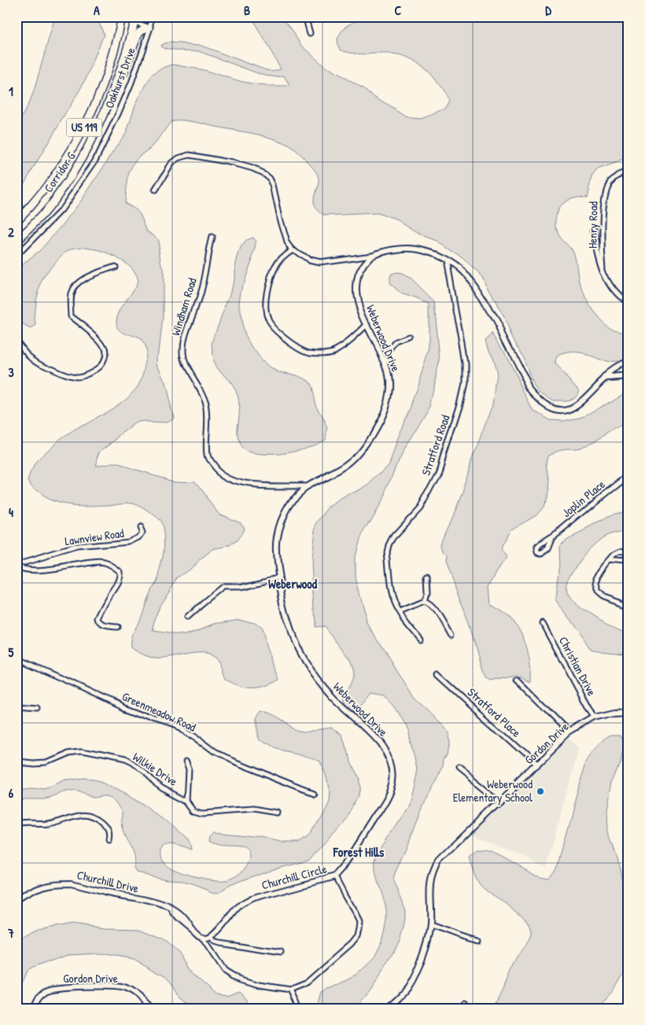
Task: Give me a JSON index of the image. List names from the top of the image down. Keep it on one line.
{"streets":{"highway":["US 119","Corridor G"],"street":["Oakhurst Drive","Henry Road","Windham Road","Weberwood Drive","Stratford Road","Joplin Place","Lawnview Road","Christian Drive","Greenmeadow Road","Stratford Place","Gordon Drive","Wilkie Drive","Churchill Circle","Churchill Drive"]},"crossings":[["Windham Road","Weberwood Drive"],["Weberwood Drive","Churchill Circle"],["Christian Drive","Gordon Drive"],["Stratford Place","Gordon Drive"]],"districts":["Weberwood","Forest Hills"],"places":["Weberwood Elementary School"],"grid":{"columns":["A","B","C","D"],"rows":["1","2","3","4","5","6","7"]}}
